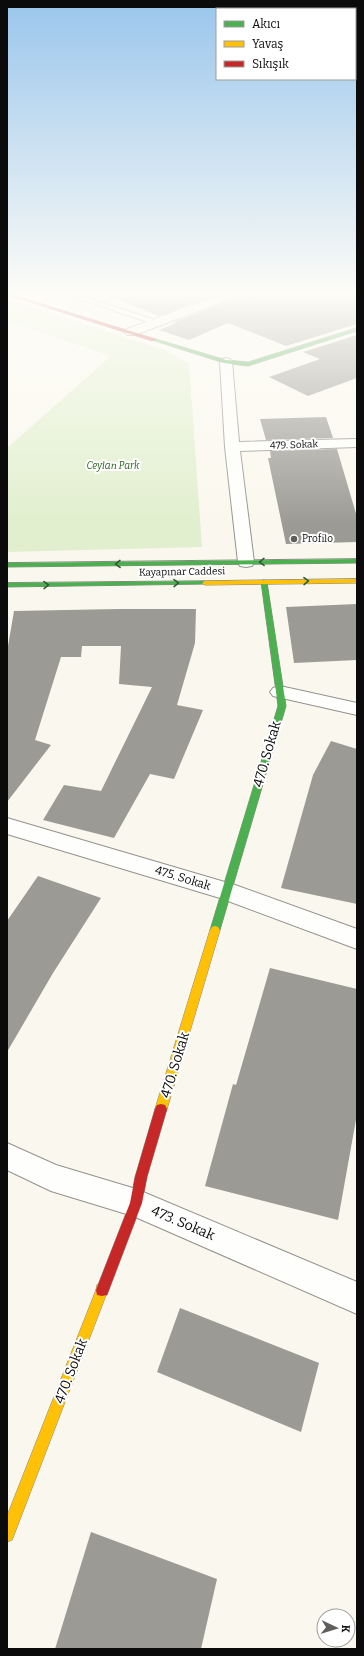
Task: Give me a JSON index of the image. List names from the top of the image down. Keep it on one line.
{"streets":{"street":["479. Sokak","Kayapınar Caddesi","470. Sokak","475. Sokak","473. Sokak"]},"crossings":[["Kayapınar Caddesi","470. Sokak"],["470. Sokak","475. Sokak"],["470. Sokak","473. Sokak"]],"parks":["Ceylan Park"],"places":["Profilo"],"legend":["Akıcı","Yavaş","Sıkışık"],"north":"right"}
